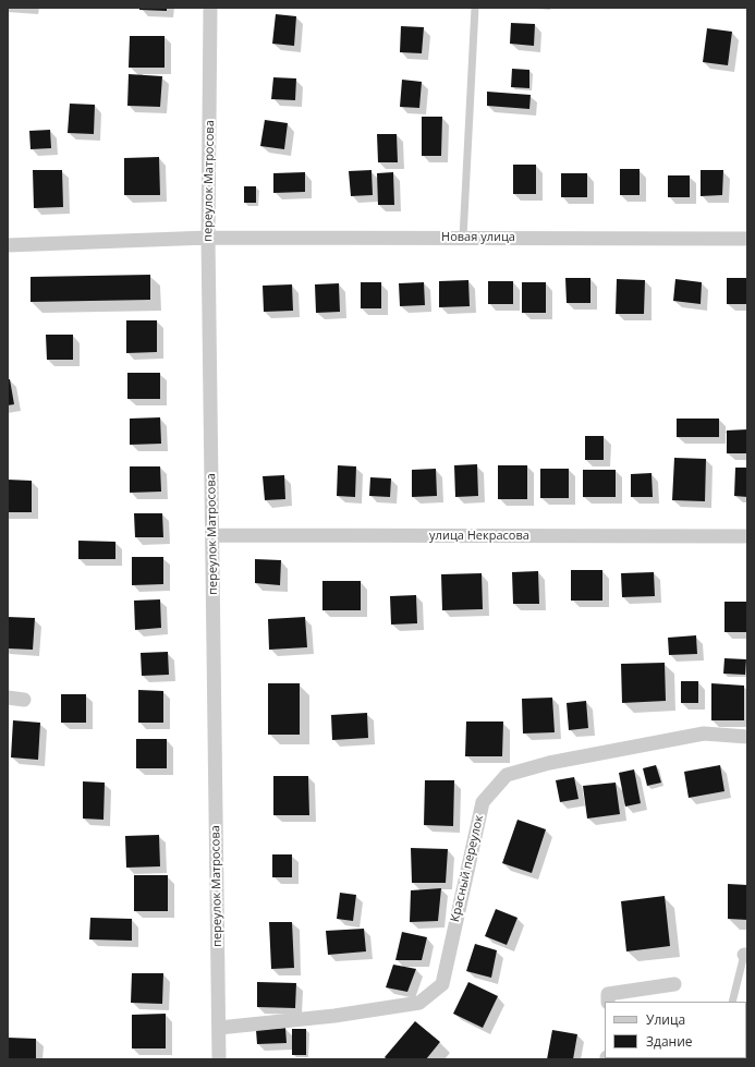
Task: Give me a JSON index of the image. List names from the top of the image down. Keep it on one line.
{"streets":{"street":["переулок Матросова","Новая улица","улица Некрасова","Красный переулок"]},"crossings":[["переулок Матросова","Новая улица"],["переулок Матросова","улица Некрасова"],["переулок Матросова","Красный переулок"]],"legend":["Улица","Здание"]}
